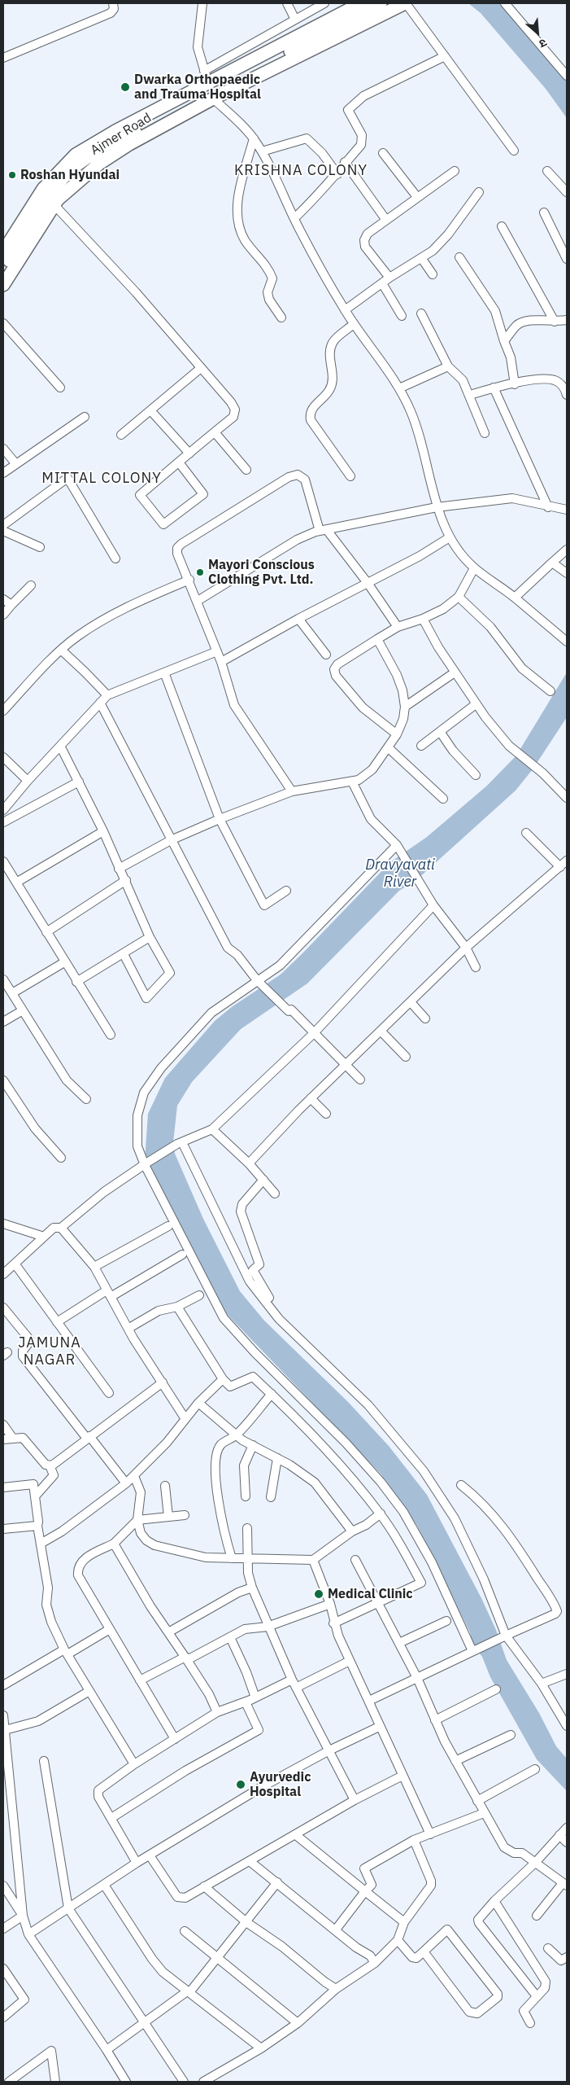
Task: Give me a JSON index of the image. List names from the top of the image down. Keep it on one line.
{"streets":{"highway":["Ajmer Road"]},"districts":["KRISHNA COLONY","MITTAL COLONY","JAMUNA NAGAR"],"water":["Dravyavati River"],"places":["Dwarka Orthopaedic and Trauma Hospital","Roshan Hyundai","Mayori Conscious Clothing Pvt. Ltd.","Medical Clinic","Ayurvedic Hospital"],"north":"bottom right"}
